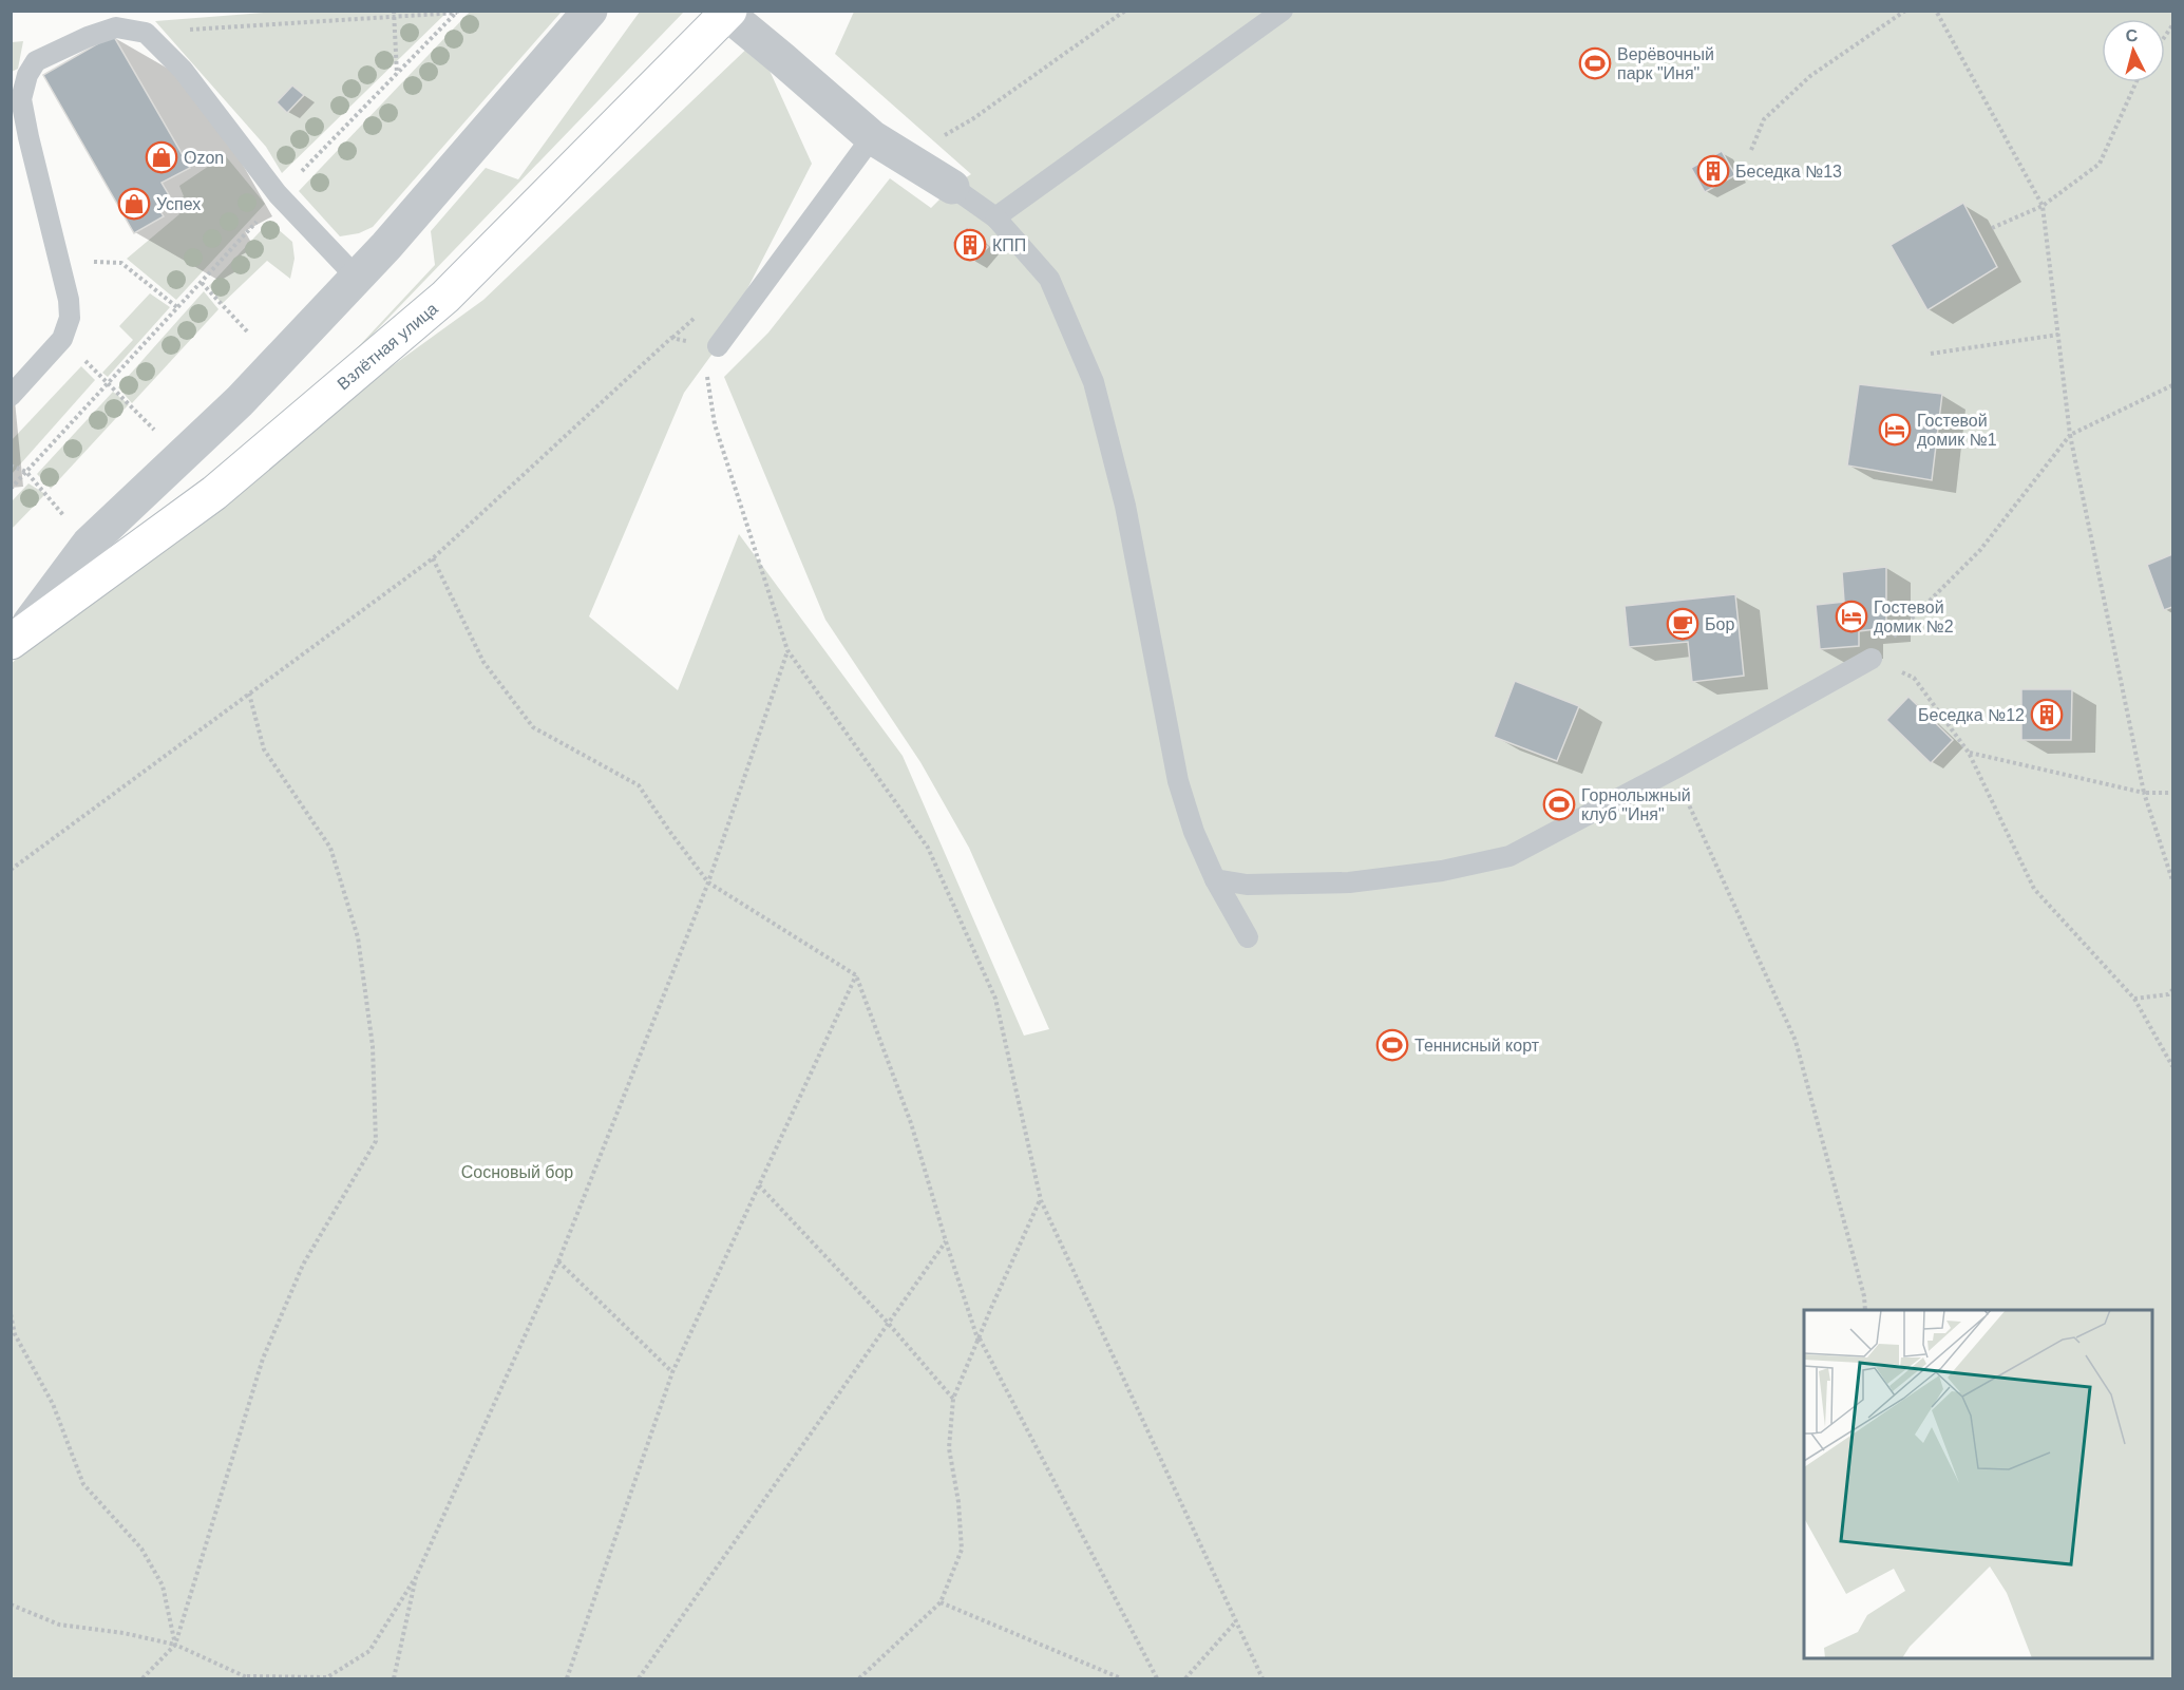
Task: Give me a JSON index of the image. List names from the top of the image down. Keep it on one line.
{"streets":{"main road":["Взлётная улица"]},"parks":["Сосновый бор"],"places":{"sports":["Верёвочный парк \"Иня\"","Горнолыжный клуб \"Иня\"","Теннисный корт"],"shop":["Ozon","Успех"],"building":["Беседка №13","КПП","Беседка №12"],"hotel":["Гостевой домик №1","Гостевой домик №2"],"cafe":["Бор"]},"north":"top"}
